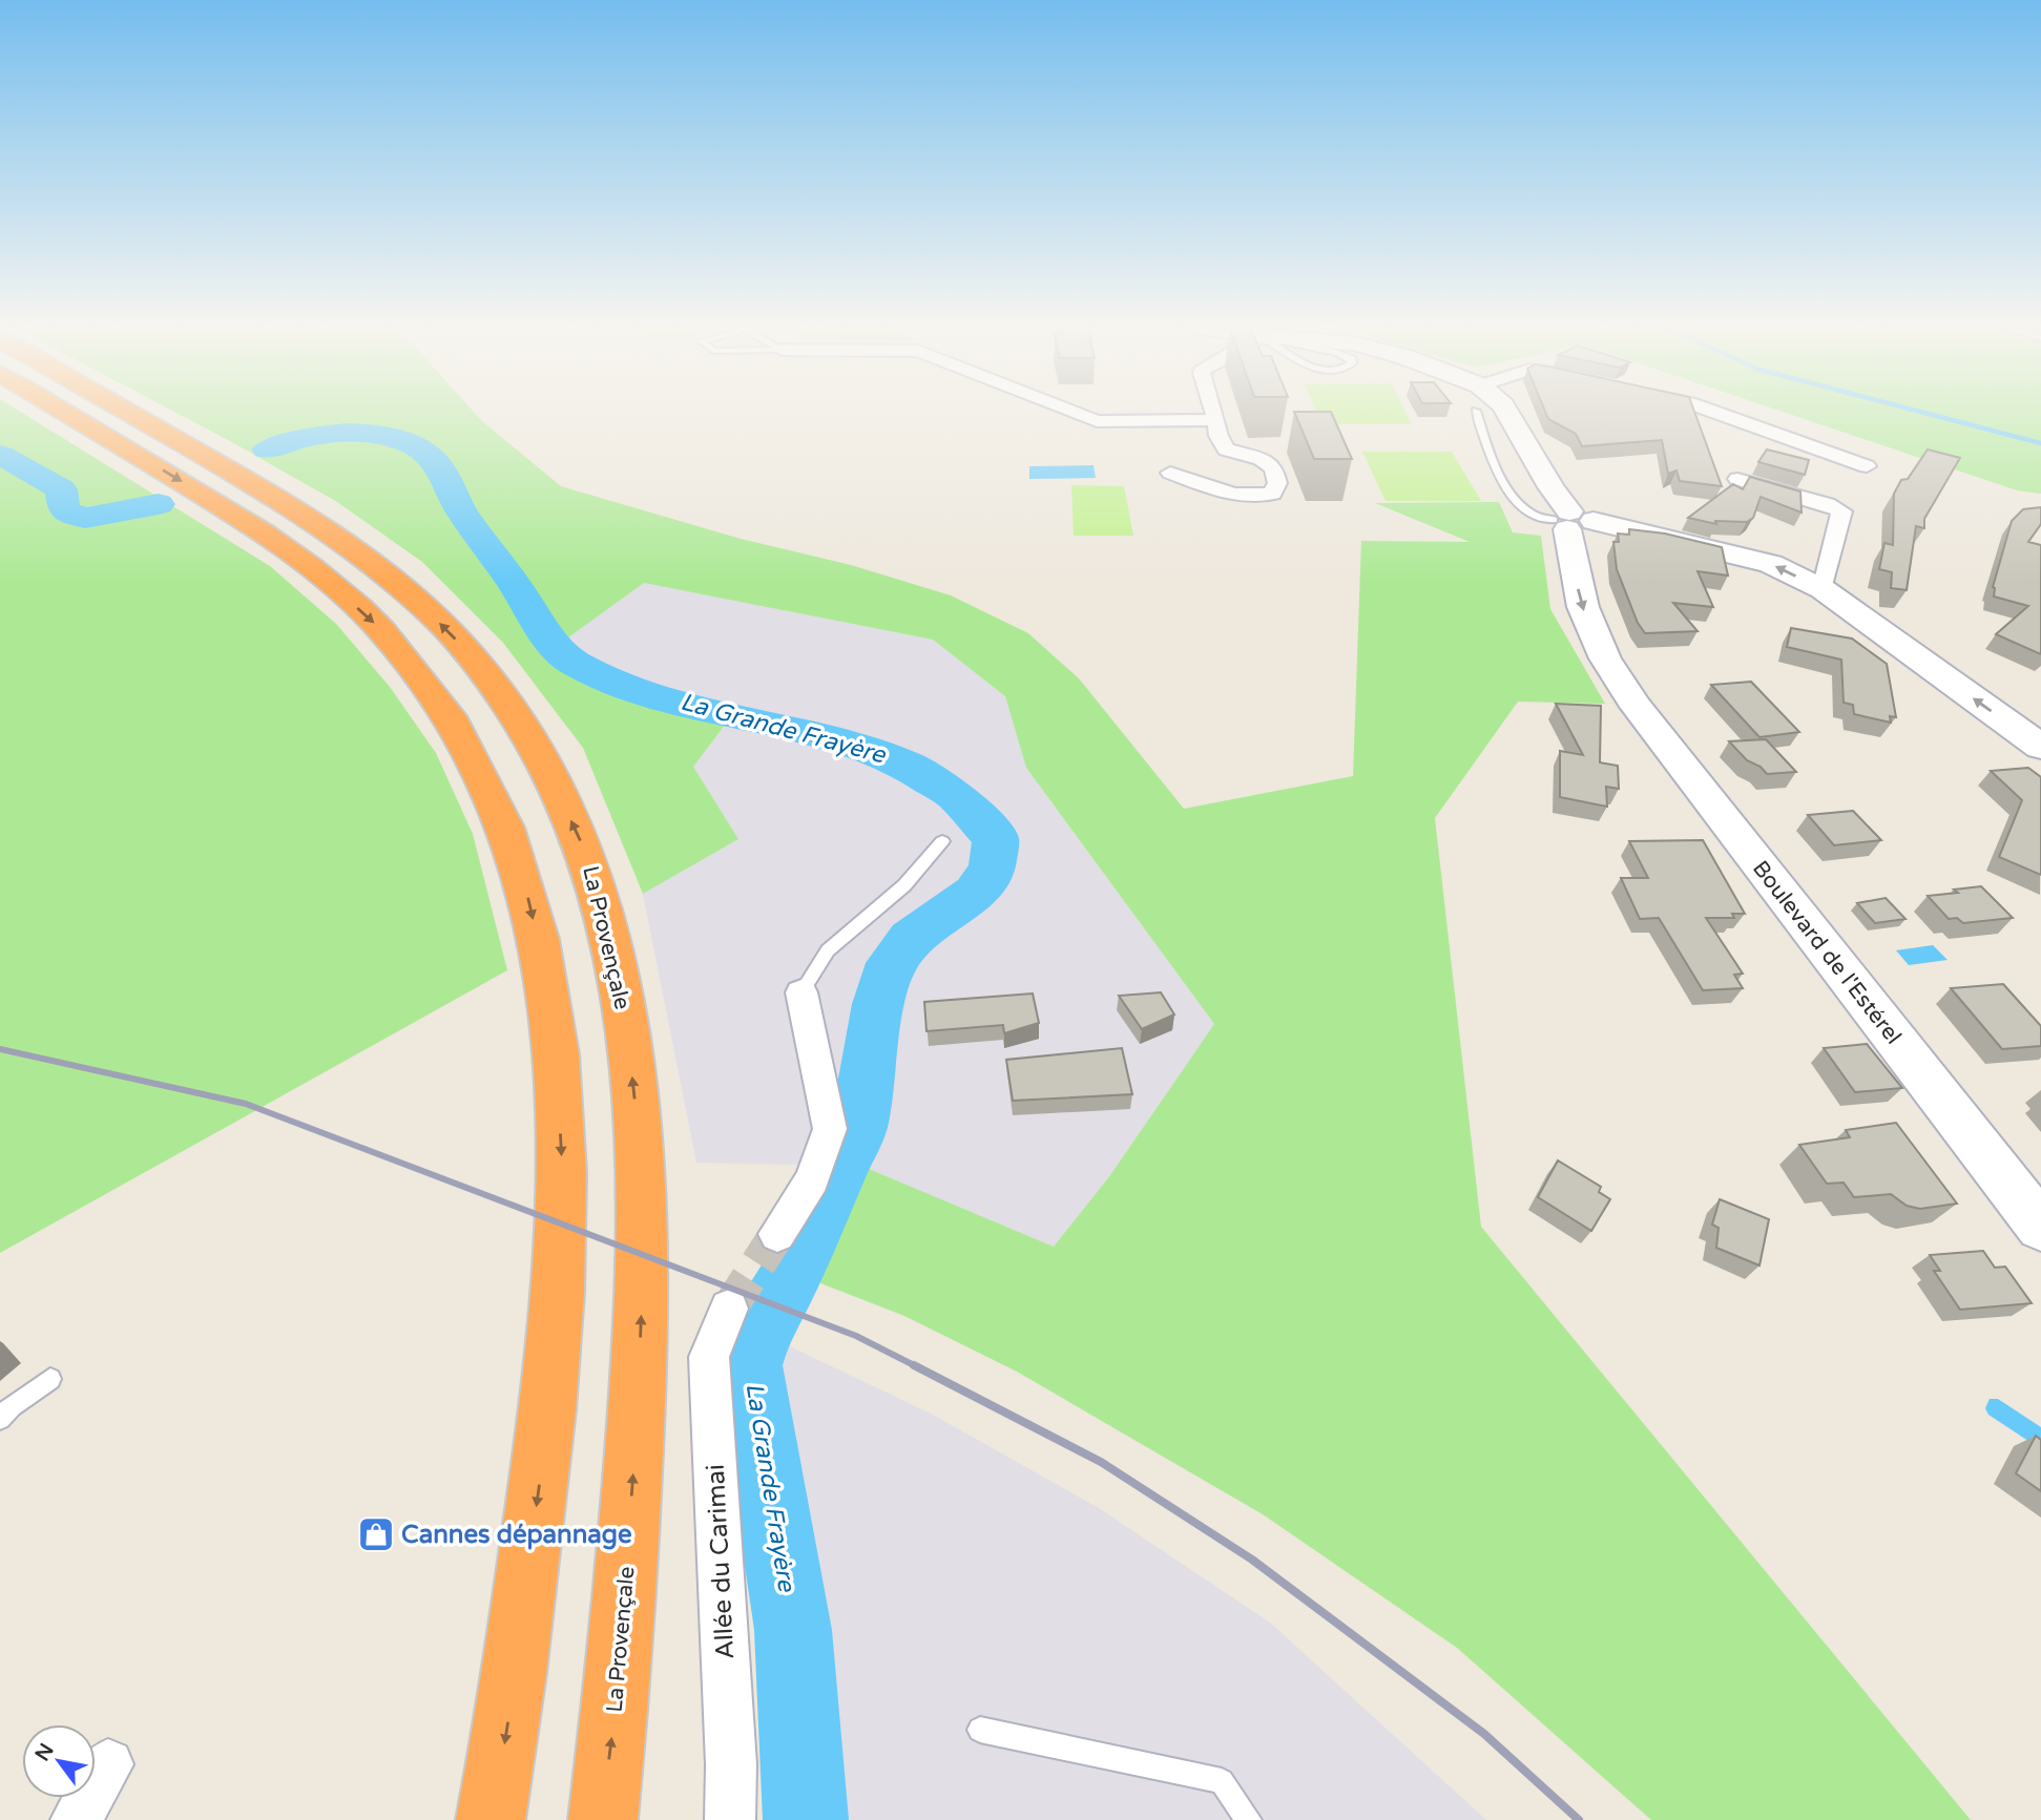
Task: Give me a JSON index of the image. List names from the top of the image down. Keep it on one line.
{"streets":{"highway":["La Provençale"],"street":["Boulevard de l'Estérel","Allée du Carimai"]},"water":["La Grande Frayère"],"places":{"shop":["Cannes dépannage"]},"north":"top left"}
